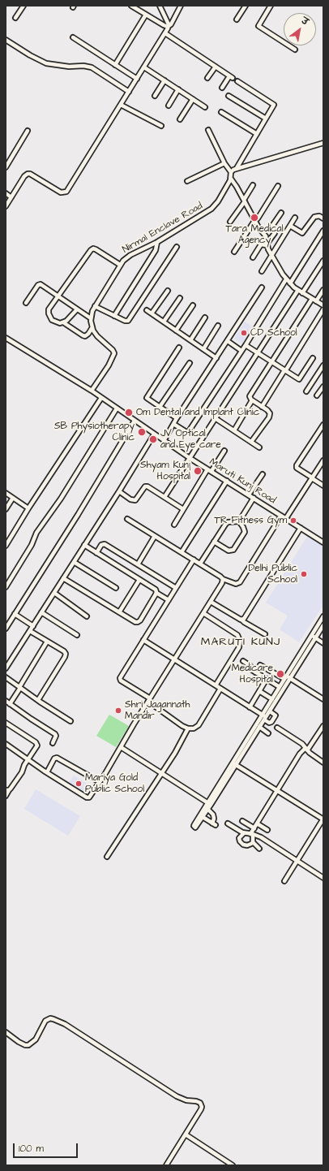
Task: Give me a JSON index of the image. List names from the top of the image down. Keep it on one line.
{"streets":{"street":["Nirmal Enclave Road","Maruti Kunj Road"]},"crossings":[["Nirmal Enclave Road","Maruti Kunj Road"]],"districts":["MARUTI KUNJ"],"places":["Tara Medical Agency","CD School","Om Dental and Implant Clinic","SB Physiotherapy Clinic","JV Optical and Eye care","Shyam Kunj Hospital","TR Fitness Gym","Delhi Public School","Medicare Hospital","Shri Jagannath Mandir","Mariya Gold Public School"],"scale_bar":"100 m","north":"top right"}
